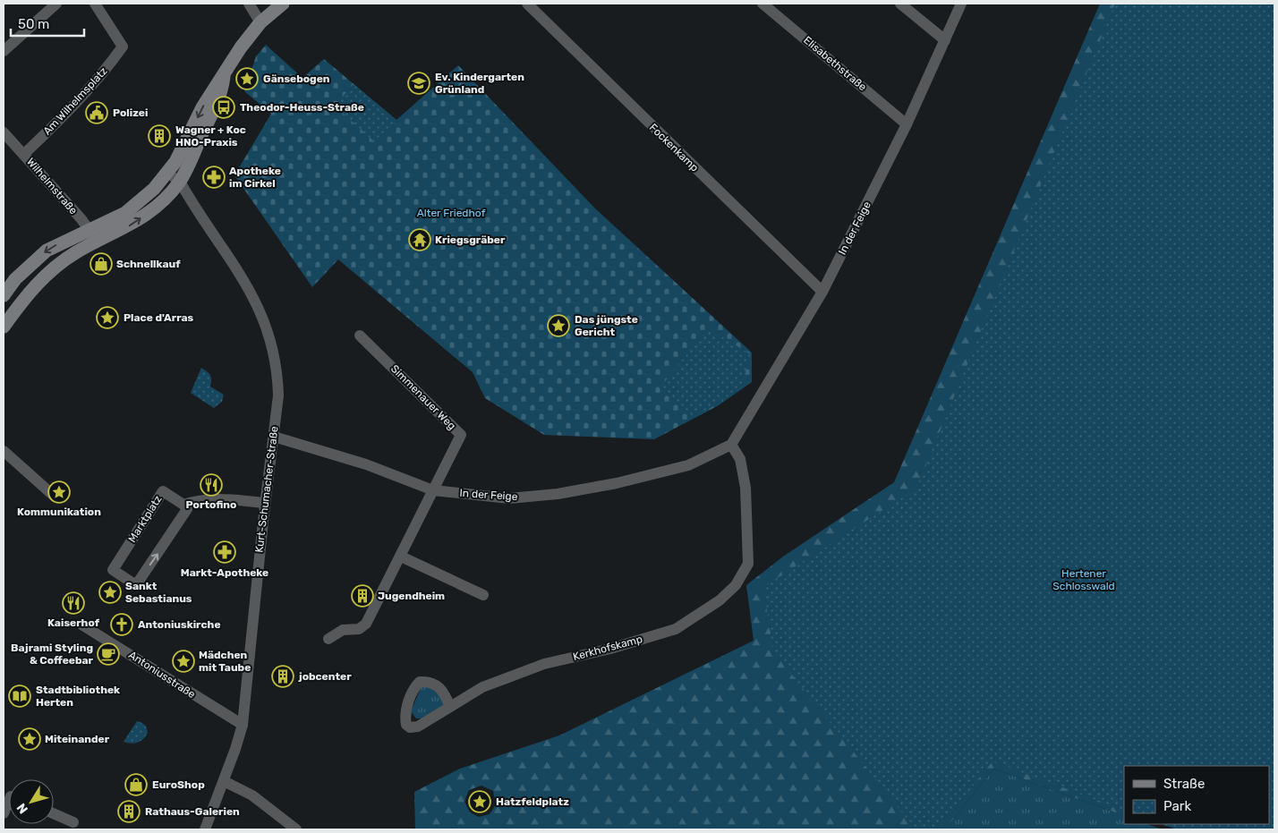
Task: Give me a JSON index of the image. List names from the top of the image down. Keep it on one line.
{"streets":{"street":["Elisabethstraße","Am Wilhelmsplatz","Fockenkamp","Wilhelmstraße","In der Feige","Simmenauer Weg","Kurt-Schumacher-Straße","Marktplatz","Kerkhofskamp","Antoniusstraße"]},"crossings":[["Elisabethstraße","In der Feige"],["Am Wilhelmsplatz","Wilhelmstraße"],["Fockenkamp","In der Feige"],["In der Feige","Simmenauer Weg"],["In der Feige","Kurt-Schumacher-Straße"],["In der Feige","Kerkhofskamp"],["Kurt-Schumacher-Straße","Antoniusstraße"]],"parks":["Alter Friedhof","Hertener Schlosswald"],"places":{"place":["Gänsebogen","Place d'Arras","Das jüngste Gericht","Kommunikation","Sankt Sebastianus","Mädchen mit Taube","Miteinander","Hatzfeldplatz"],"school or university":["Ev. Kindergarten Grünland"],"bus stop":["Theodor-Heuss-Straße"],"public building":["Polizei"],"building":["Wagner + Koc HNO-Praxis","Jugendheim","jobcenter","Rathaus-Galerien"],"pharmacy":["Apotheke im Cirkel","Markt-Apotheke"],"temple":["Kriegsgräber"],"shop":["Schnellkauf","EuroShop"],"restaurant":["Portofino","Kaiserhof"],"church":["Antoniuskirche"],"cafe":["Bajrami Styling & Coffeebar"],"library":["Stadtbibliothek Herten"]},"legend":["Straße","Park"],"scale_bar":"50 m","north":"bottom left"}
